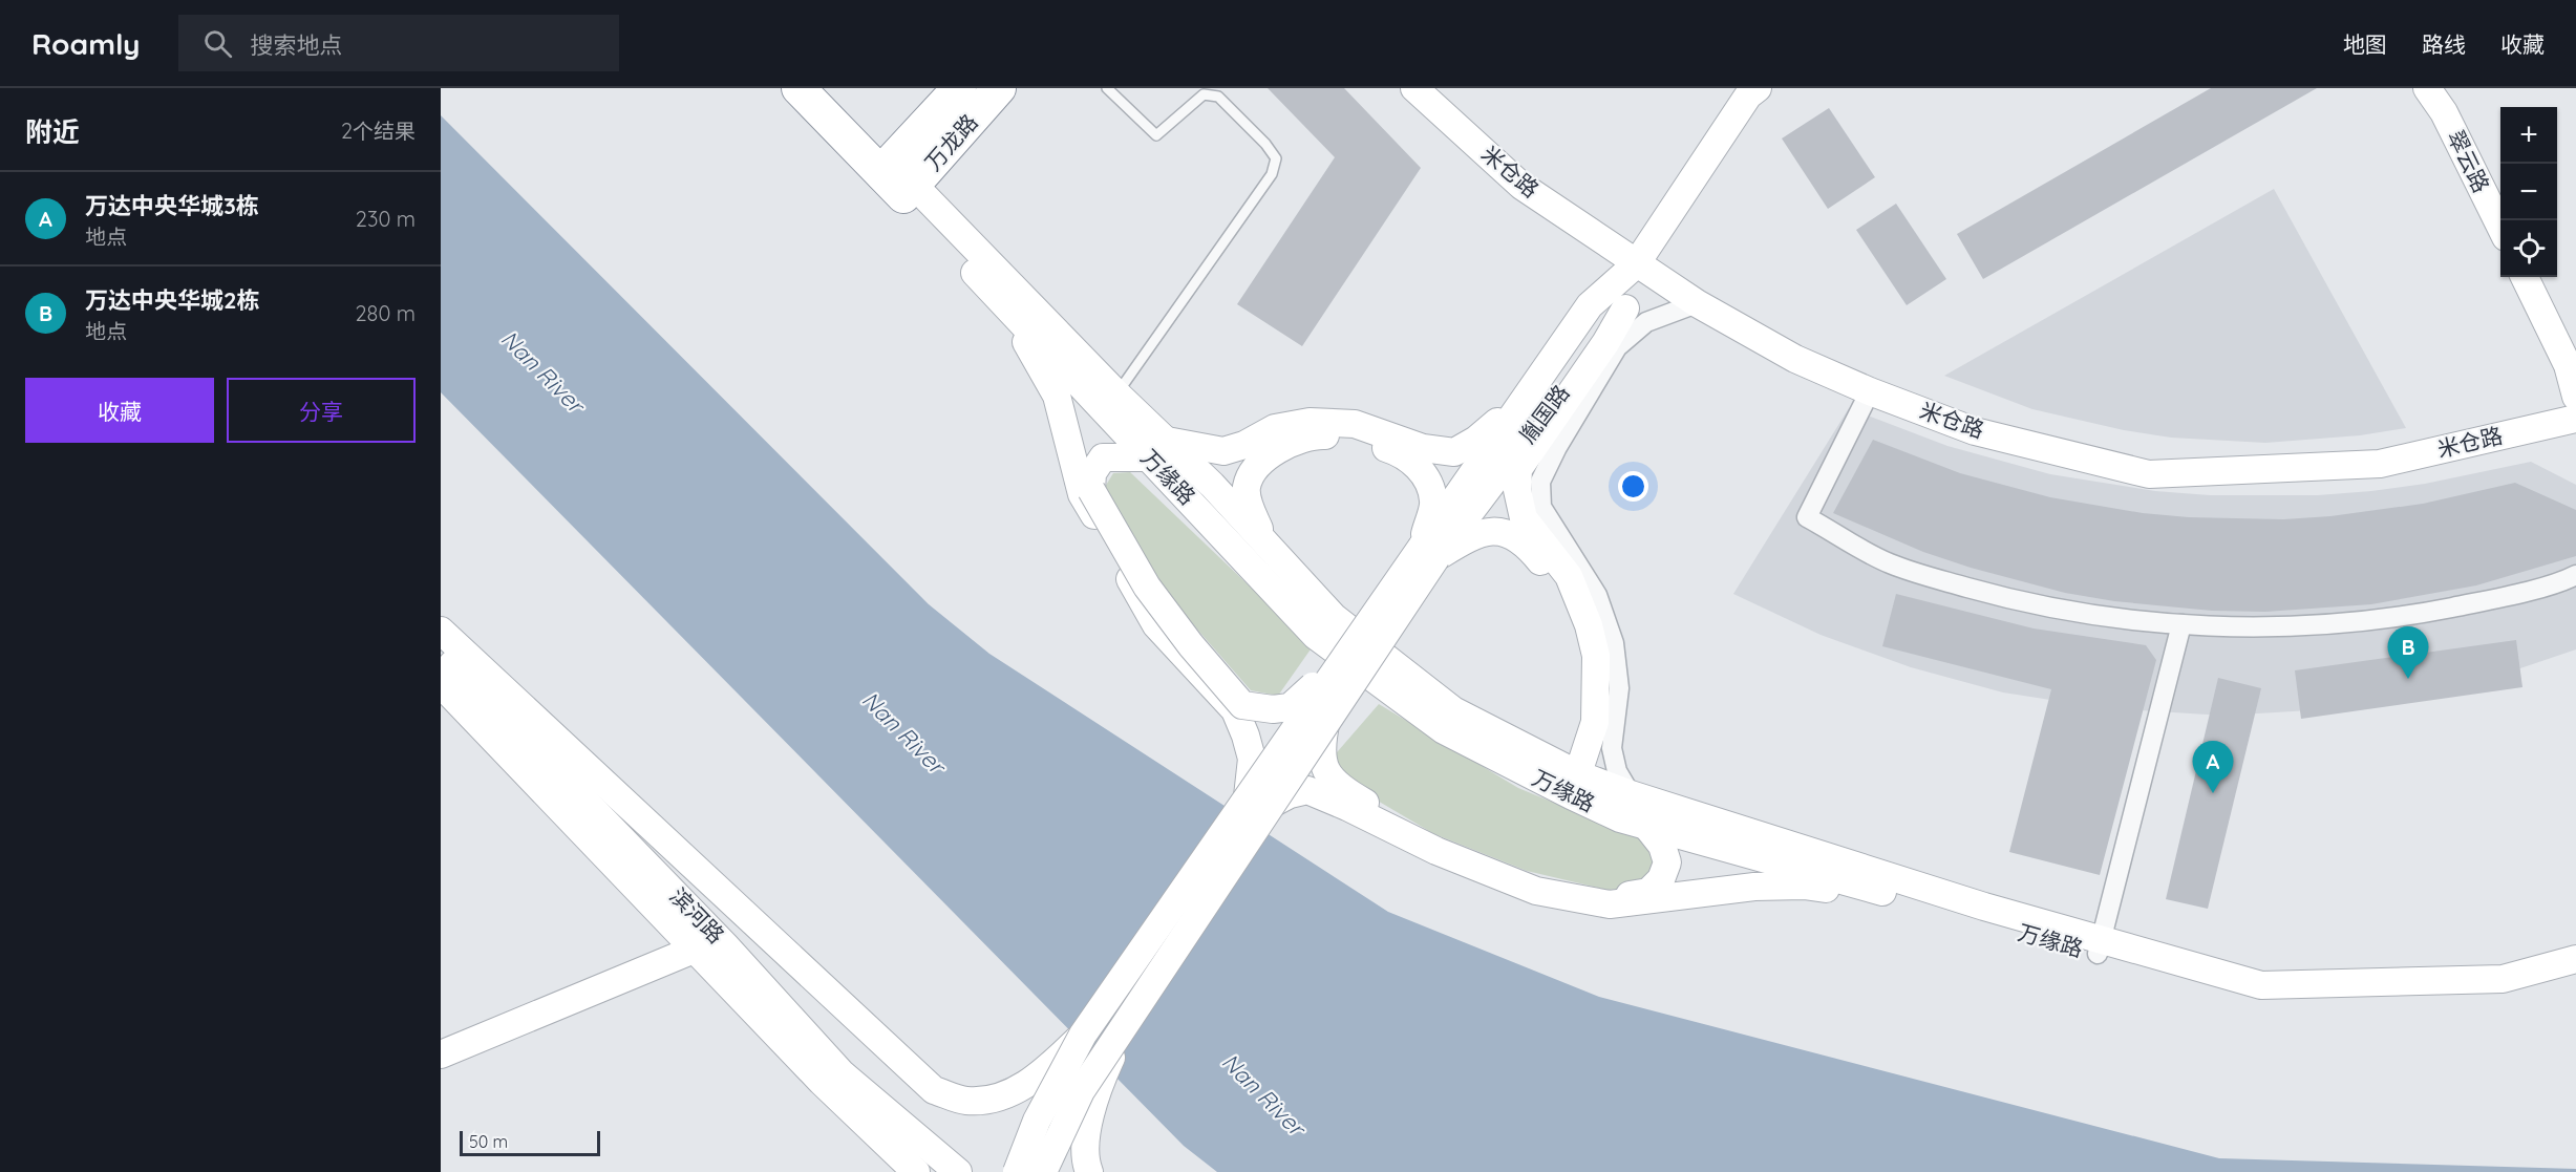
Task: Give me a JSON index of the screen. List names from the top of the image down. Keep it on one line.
{"streets":{"highway":["万龙路","万缘路"],"street":["翠云路","米仓路","胤国路","滨河路"]},"crossings":[["万龙路","万缘路"],["米仓路","胤国路"]],"water":["Nan River"],"scale_bar":"50 m","page":{"header":"Roamly","search":"搜索地点","nav":["地图","路线","收藏"],"heading":["附近","2个结果"],"map_buttons":["+","−"],"list":[{"mark":"A","name":"万达中央华城3栋","note":"地点","value":"230 m"},{"mark":"B","name":"万达中央华城2栋","note":"地点","value":"280 m"}],"buttons":["收藏","分享"],"pins":["B","A"],"scale":"50 m"}}
